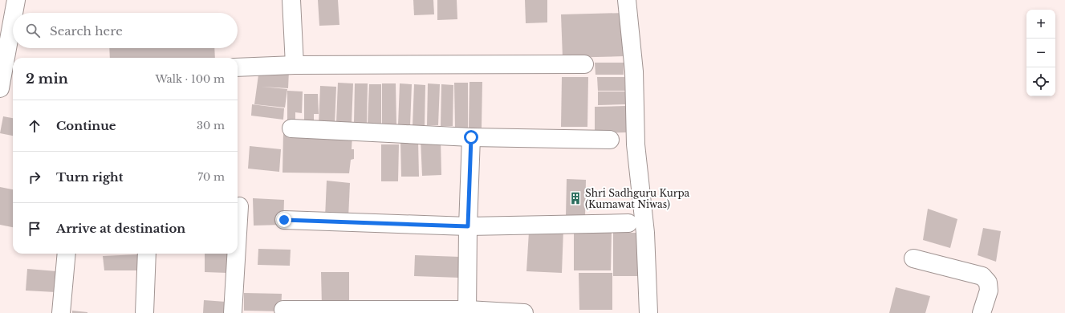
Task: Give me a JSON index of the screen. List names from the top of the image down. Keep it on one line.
{"places":{"building":["Shri Sadhguru Kurpa (Kumawat Niwas)"]},"page":{"map_buttons":["+","−"],"search":"Search here","heading":["2 min","Walk · 100 m"],"list":[["Continue","30 m"],["Turn right","70 m"],"Arrive at destination"]}}
